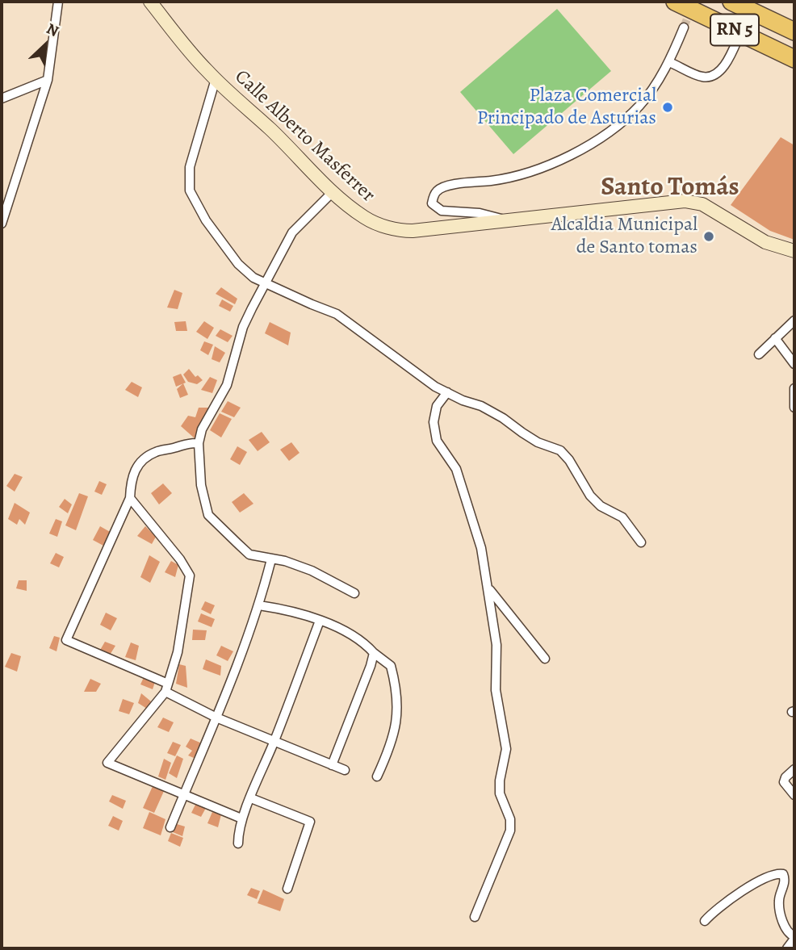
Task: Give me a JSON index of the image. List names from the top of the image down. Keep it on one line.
{"streets":{"highway":["RN 5"],"main road":["Calle Alberto Masferrer"]},"districts":["Santo Tomás"],"places":["Plaza Comercial Principado de Asturias","Alcaldia Municipal de Santo tomas"],"north":"top right"}
